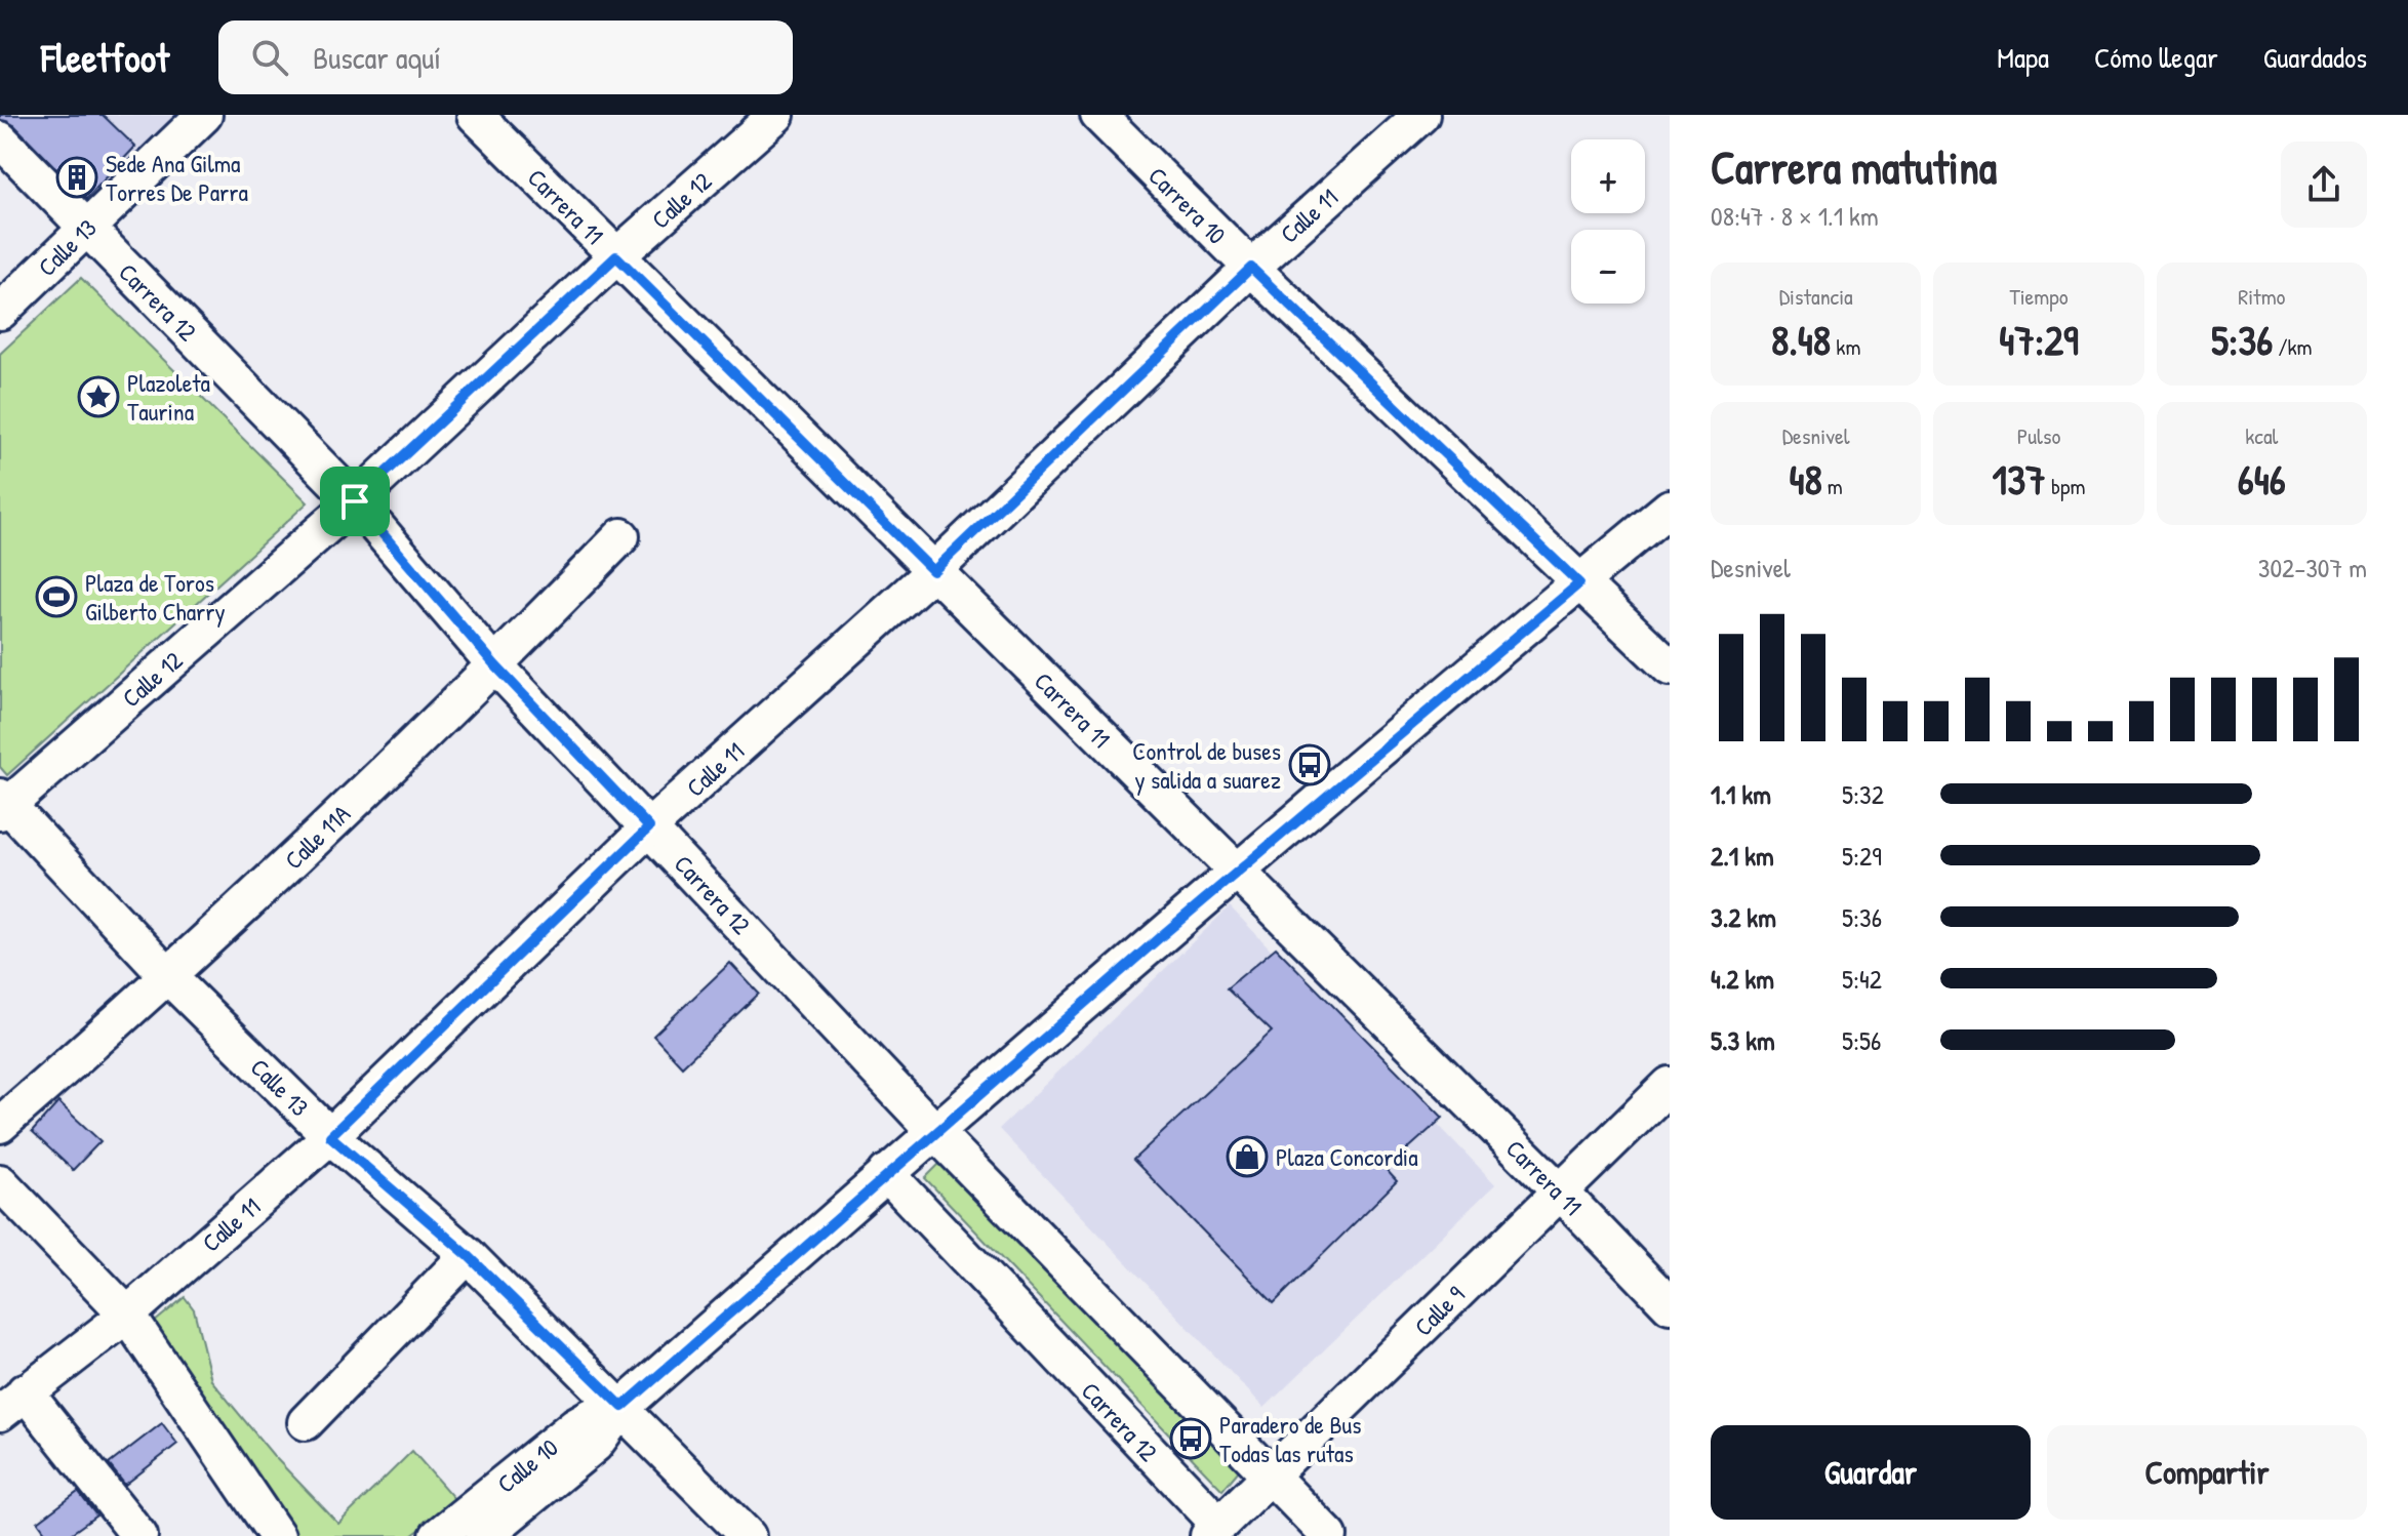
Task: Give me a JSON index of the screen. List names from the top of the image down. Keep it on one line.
{"streets":{"street":["Calle 12","Carrera 10","Carrera 11","Calle 11","Calle 13","Carrera 12","Calle 11A","Calle 9","Calle 10"]},"crossings":[["Calle 12","Carrera 11"],["Calle 12","Calle 13"],["Calle 12","Carrera 12"],["Carrera 10","Calle 11"],["Carrera 10","Calle 10"],["Carrera 11","Calle 11"],["Carrera 11","Calle 9"],["Carrera 11","Calle 10"],["Calle 11","Calle 13"],["Calle 11","Carrera 12"],["Calle 13","Carrera 12"],["Calle 13","Calle 11A"],["Calle 13","Calle 10"],["Carrera 12","Calle 11A"],["Carrera 12","Calle 9"],["Carrera 12","Calle 10"]],"places":{"building":["Sede Ana Gilma Torres De Parra"],"place":["Plazoleta Taurina"],"sports":["Plaza de Toros Gilberto Charry"],"bus stop":["Control de buses y salida a suarez","Paradero de Bus Todas las rutas"],"shop":["Plaza Concordia"]},"page":{"header":"Fleetfoot","search":"Buscar aquí","nav":["Mapa","Cómo llegar","Guardados"],"heading":["Carrera matutina","08:47 · 8 × 1.1 km"],"map_buttons":["+","−"],"stats":[["Distancia","8.48 km"],["Tiempo","47:29"],["Ritmo","5:36 /km"],["Desnivel","48 m"],["Pulso","137 bpm"],["kcal","646"]],"chart":["Desnivel","302–307 m"],"list":[{"name":"1.1 km","note":"5:32"},{"name":"2.1 km","note":"5:29"},{"name":"3.2 km","note":"5:36"},{"name":"4.2 km","note":"5:42"},{"name":"5.3 km","note":"5:56"}],"buttons":["Guardar","Compartir"]}}
